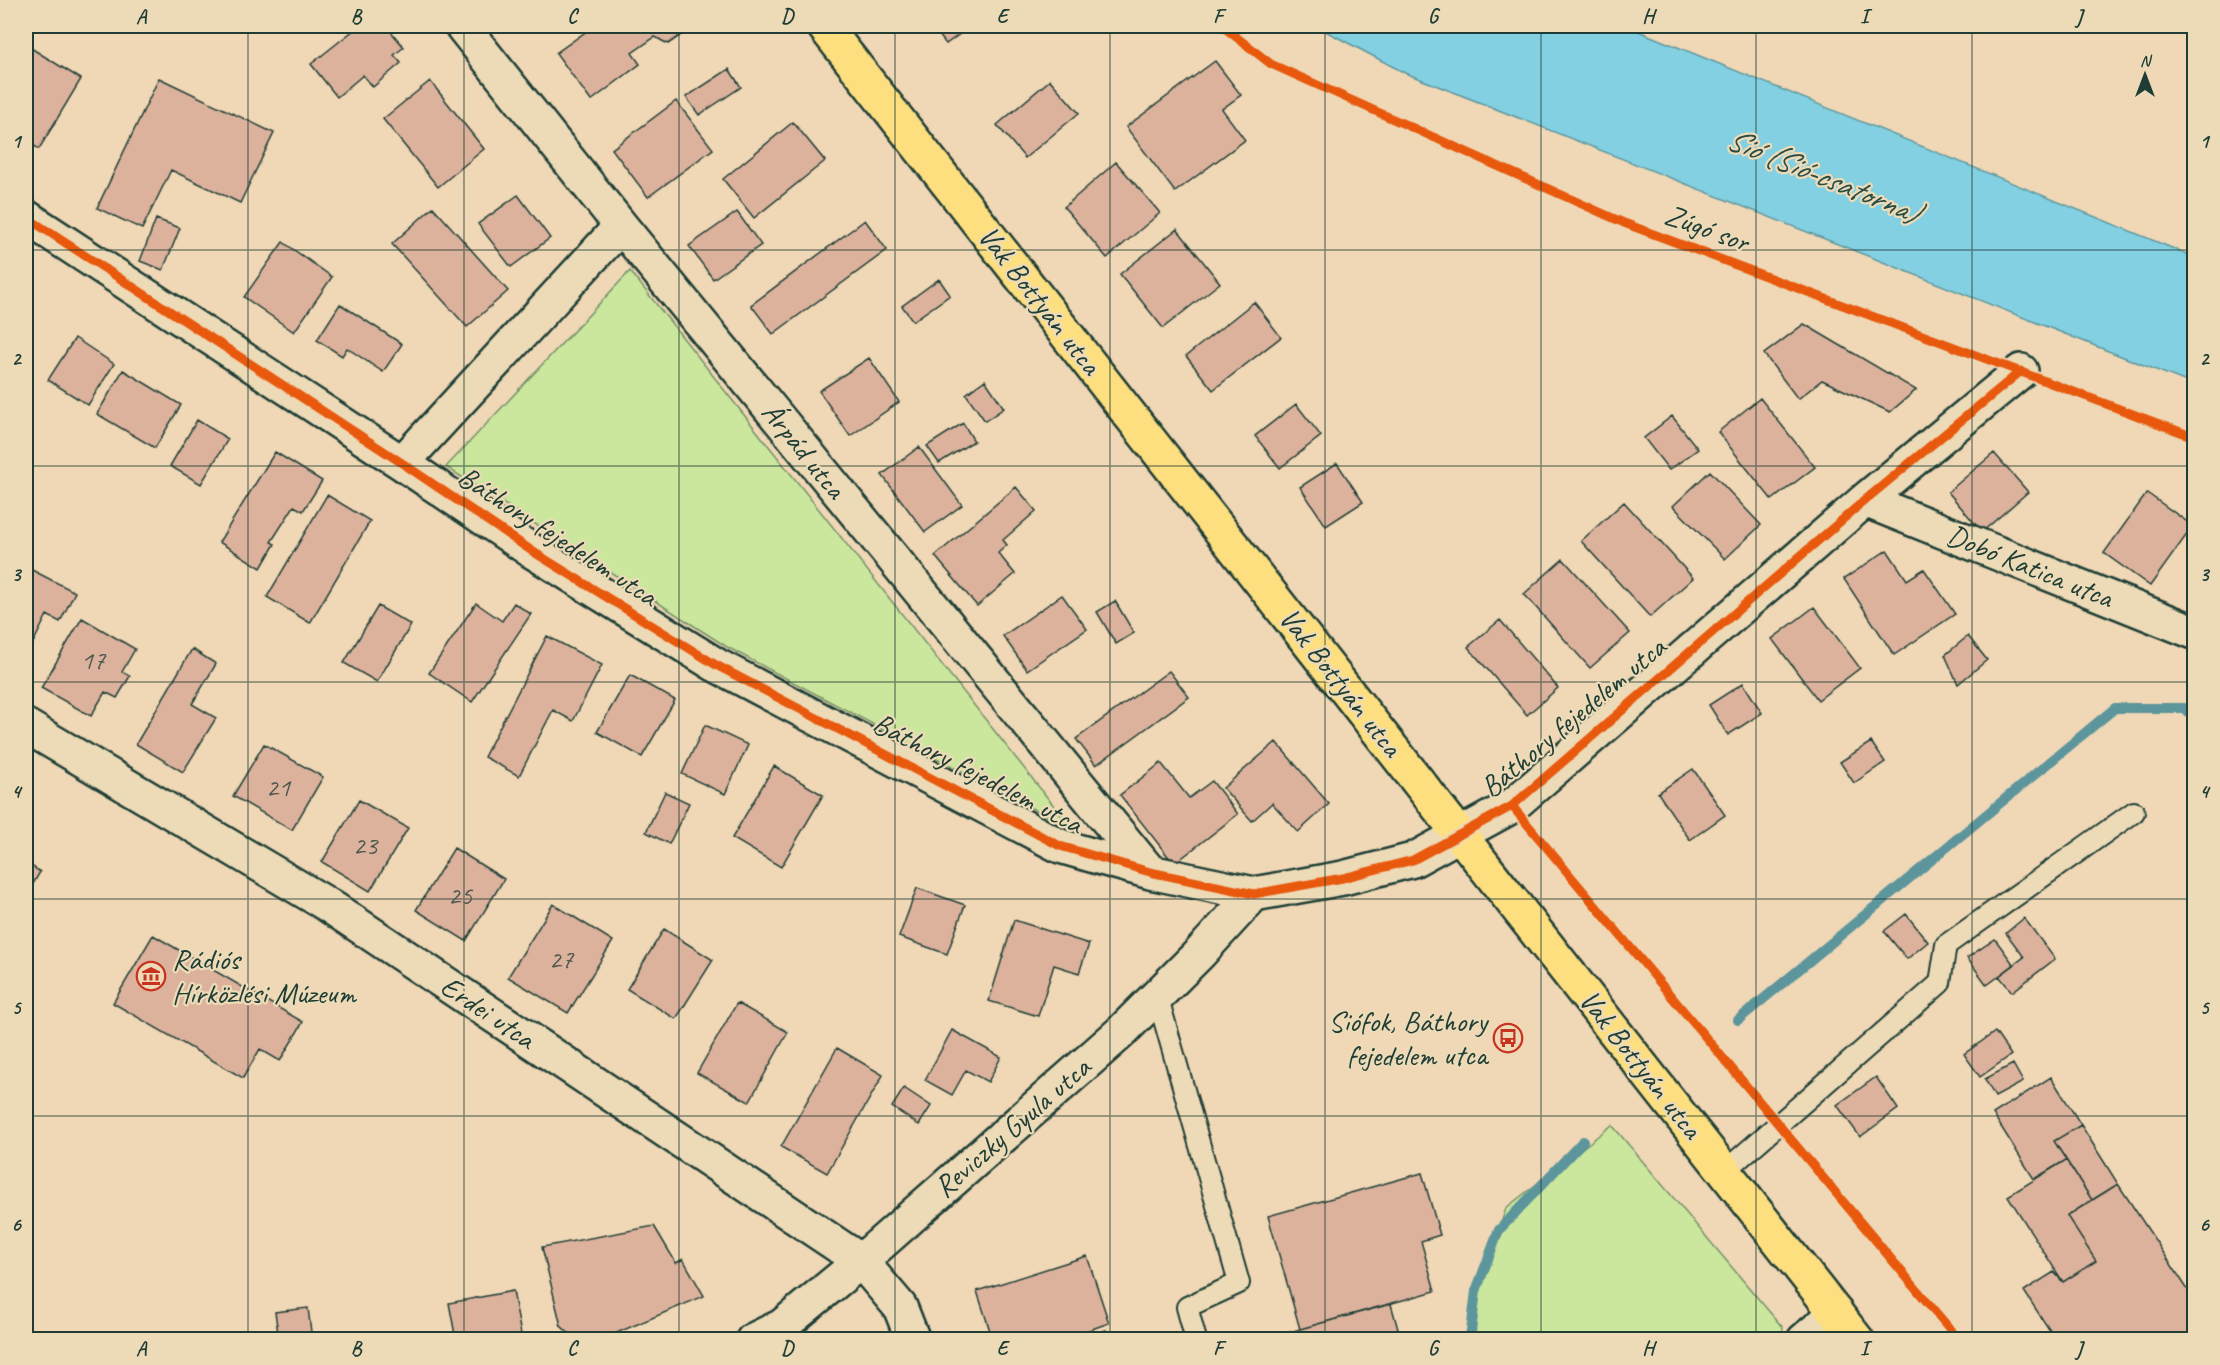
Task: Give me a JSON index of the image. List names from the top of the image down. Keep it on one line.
{"streets":{"main road":["Vak Bottyán utca"],"street":["Árpád utca","Báthory fejedelem utca","Dobó Katica utca","Erdei utca","Reviczky Gyula utca"],"cycle path":["Zúgó sor"]},"crossings":[["Vak Bottyán utca","Báthory fejedelem utca"],["Árpád utca","Báthory fejedelem utca"],["Báthory fejedelem utca","Dobó Katica utca"],["Báthory fejedelem utca","Reviczky Gyula utca"],["Erdei utca","Reviczky Gyula utca"]],"water":["Sió (Sió-csatorna)"],"places":{"museum":["Rádiós Hírközlési Múzeum"],"bus stop":["Siófok, Báthory fejedelem utca"]},"house_numbers":["17","21","23","25","27"],"north":"top","grid":{"columns":["A","B","C","D","E","F","G","H","I","J"],"rows":["1","2","3","4","5","6"]}}
